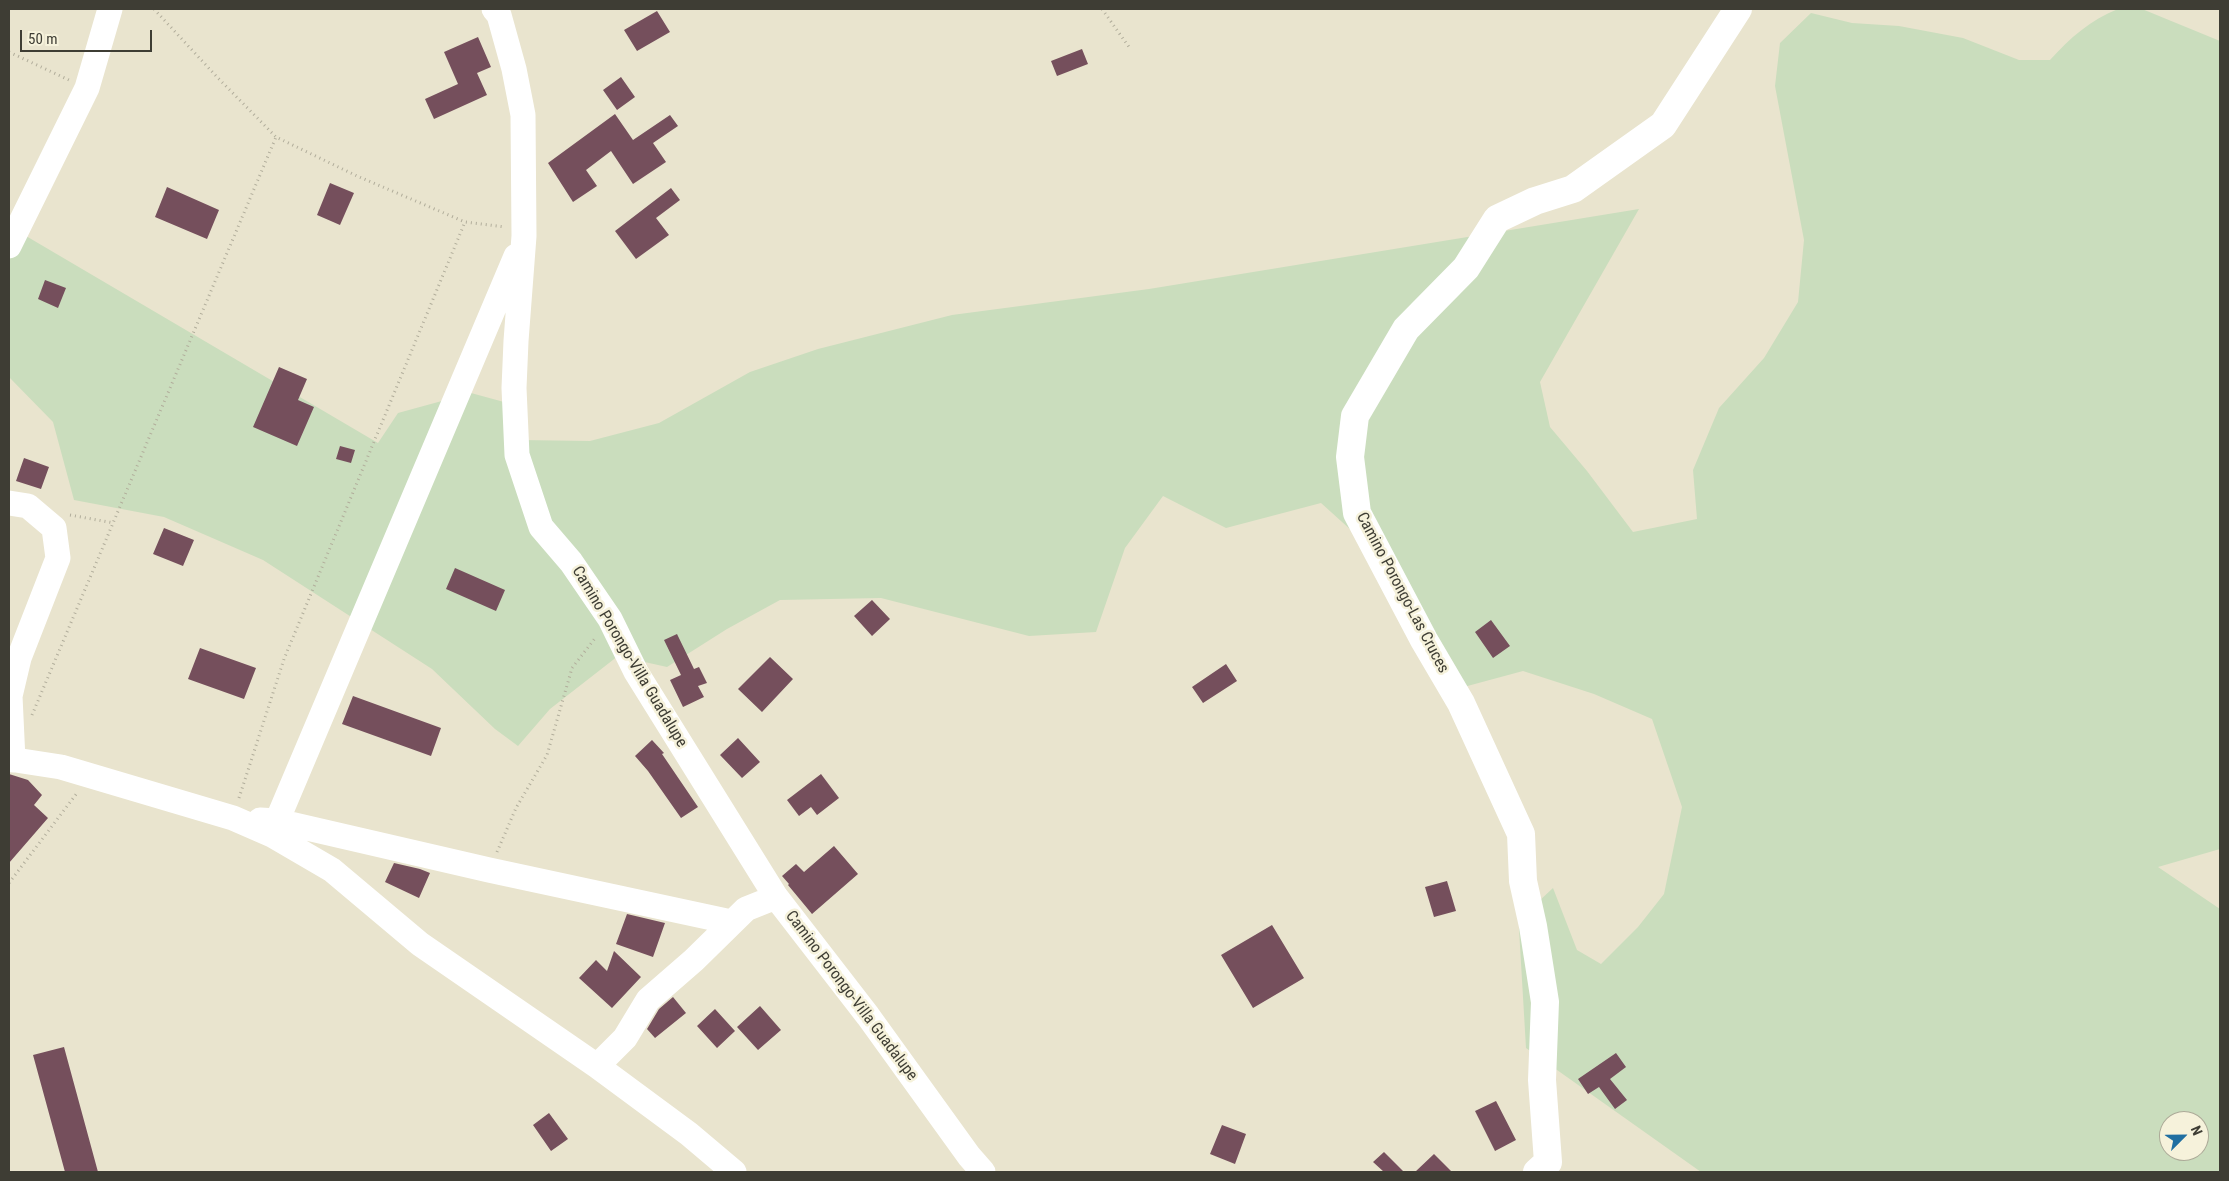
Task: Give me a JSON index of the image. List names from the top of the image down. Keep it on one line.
{"streets":{"main road":["Camino Porongo-Las Cruces"],"street":["Camino Porongo-Villa Guadalupe"]},"scale_bar":"50 m","north":"top right"}
